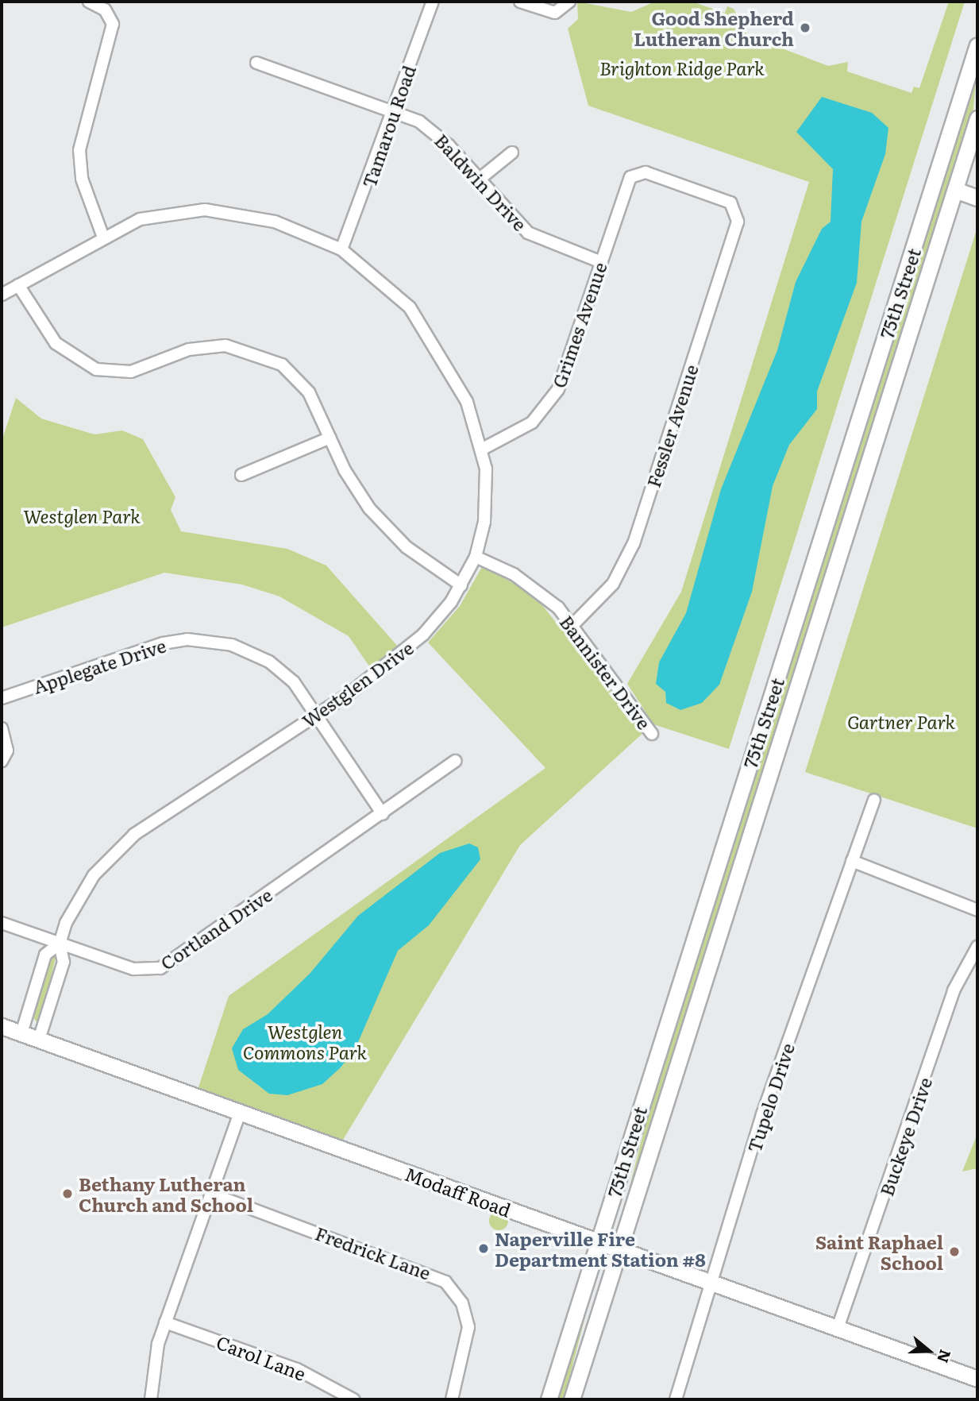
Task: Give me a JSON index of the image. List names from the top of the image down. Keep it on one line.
{"streets":{"main road":["75th Street","Modaff Road"],"street":["Tamarou Road","Baldwin Drive","Grimes Avenue","Fessler Avenue","Applegate Drive","Bannister Drive","Westglen Drive","Cortland Drive","Tupelo Drive","Buckeye Drive","Fredrick Lane","Carol Lane"]},"crossings":[["Tamarou Road","Baldwin Drive"],["Tamarou Road","Westglen Drive"],["Baldwin Drive","Grimes Avenue"],["75th Street","Modaff Road"],["Grimes Avenue","Fessler Avenue"],["Grimes Avenue","Westglen Drive"],["Fessler Avenue","Bannister Drive"],["Applegate Drive","Westglen Drive"],["Applegate Drive","Cortland Drive"],["Bannister Drive","Westglen Drive"],["Westglen Drive","Cortland Drive"],["Westglen Drive","Modaff Road"],["Tupelo Drive","Modaff Road"],["Buckeye Drive","Modaff Road"]],"parks":["Brighton Ridge Park","Westglen Park","Gartner Park","Westglen Commons Park"],"places":["Good Shepherd Lutheran Church","Bethany Lutheran Church and School","Naperville Fire Department Station #8","Saint Raphael School"],"north":"right"}
